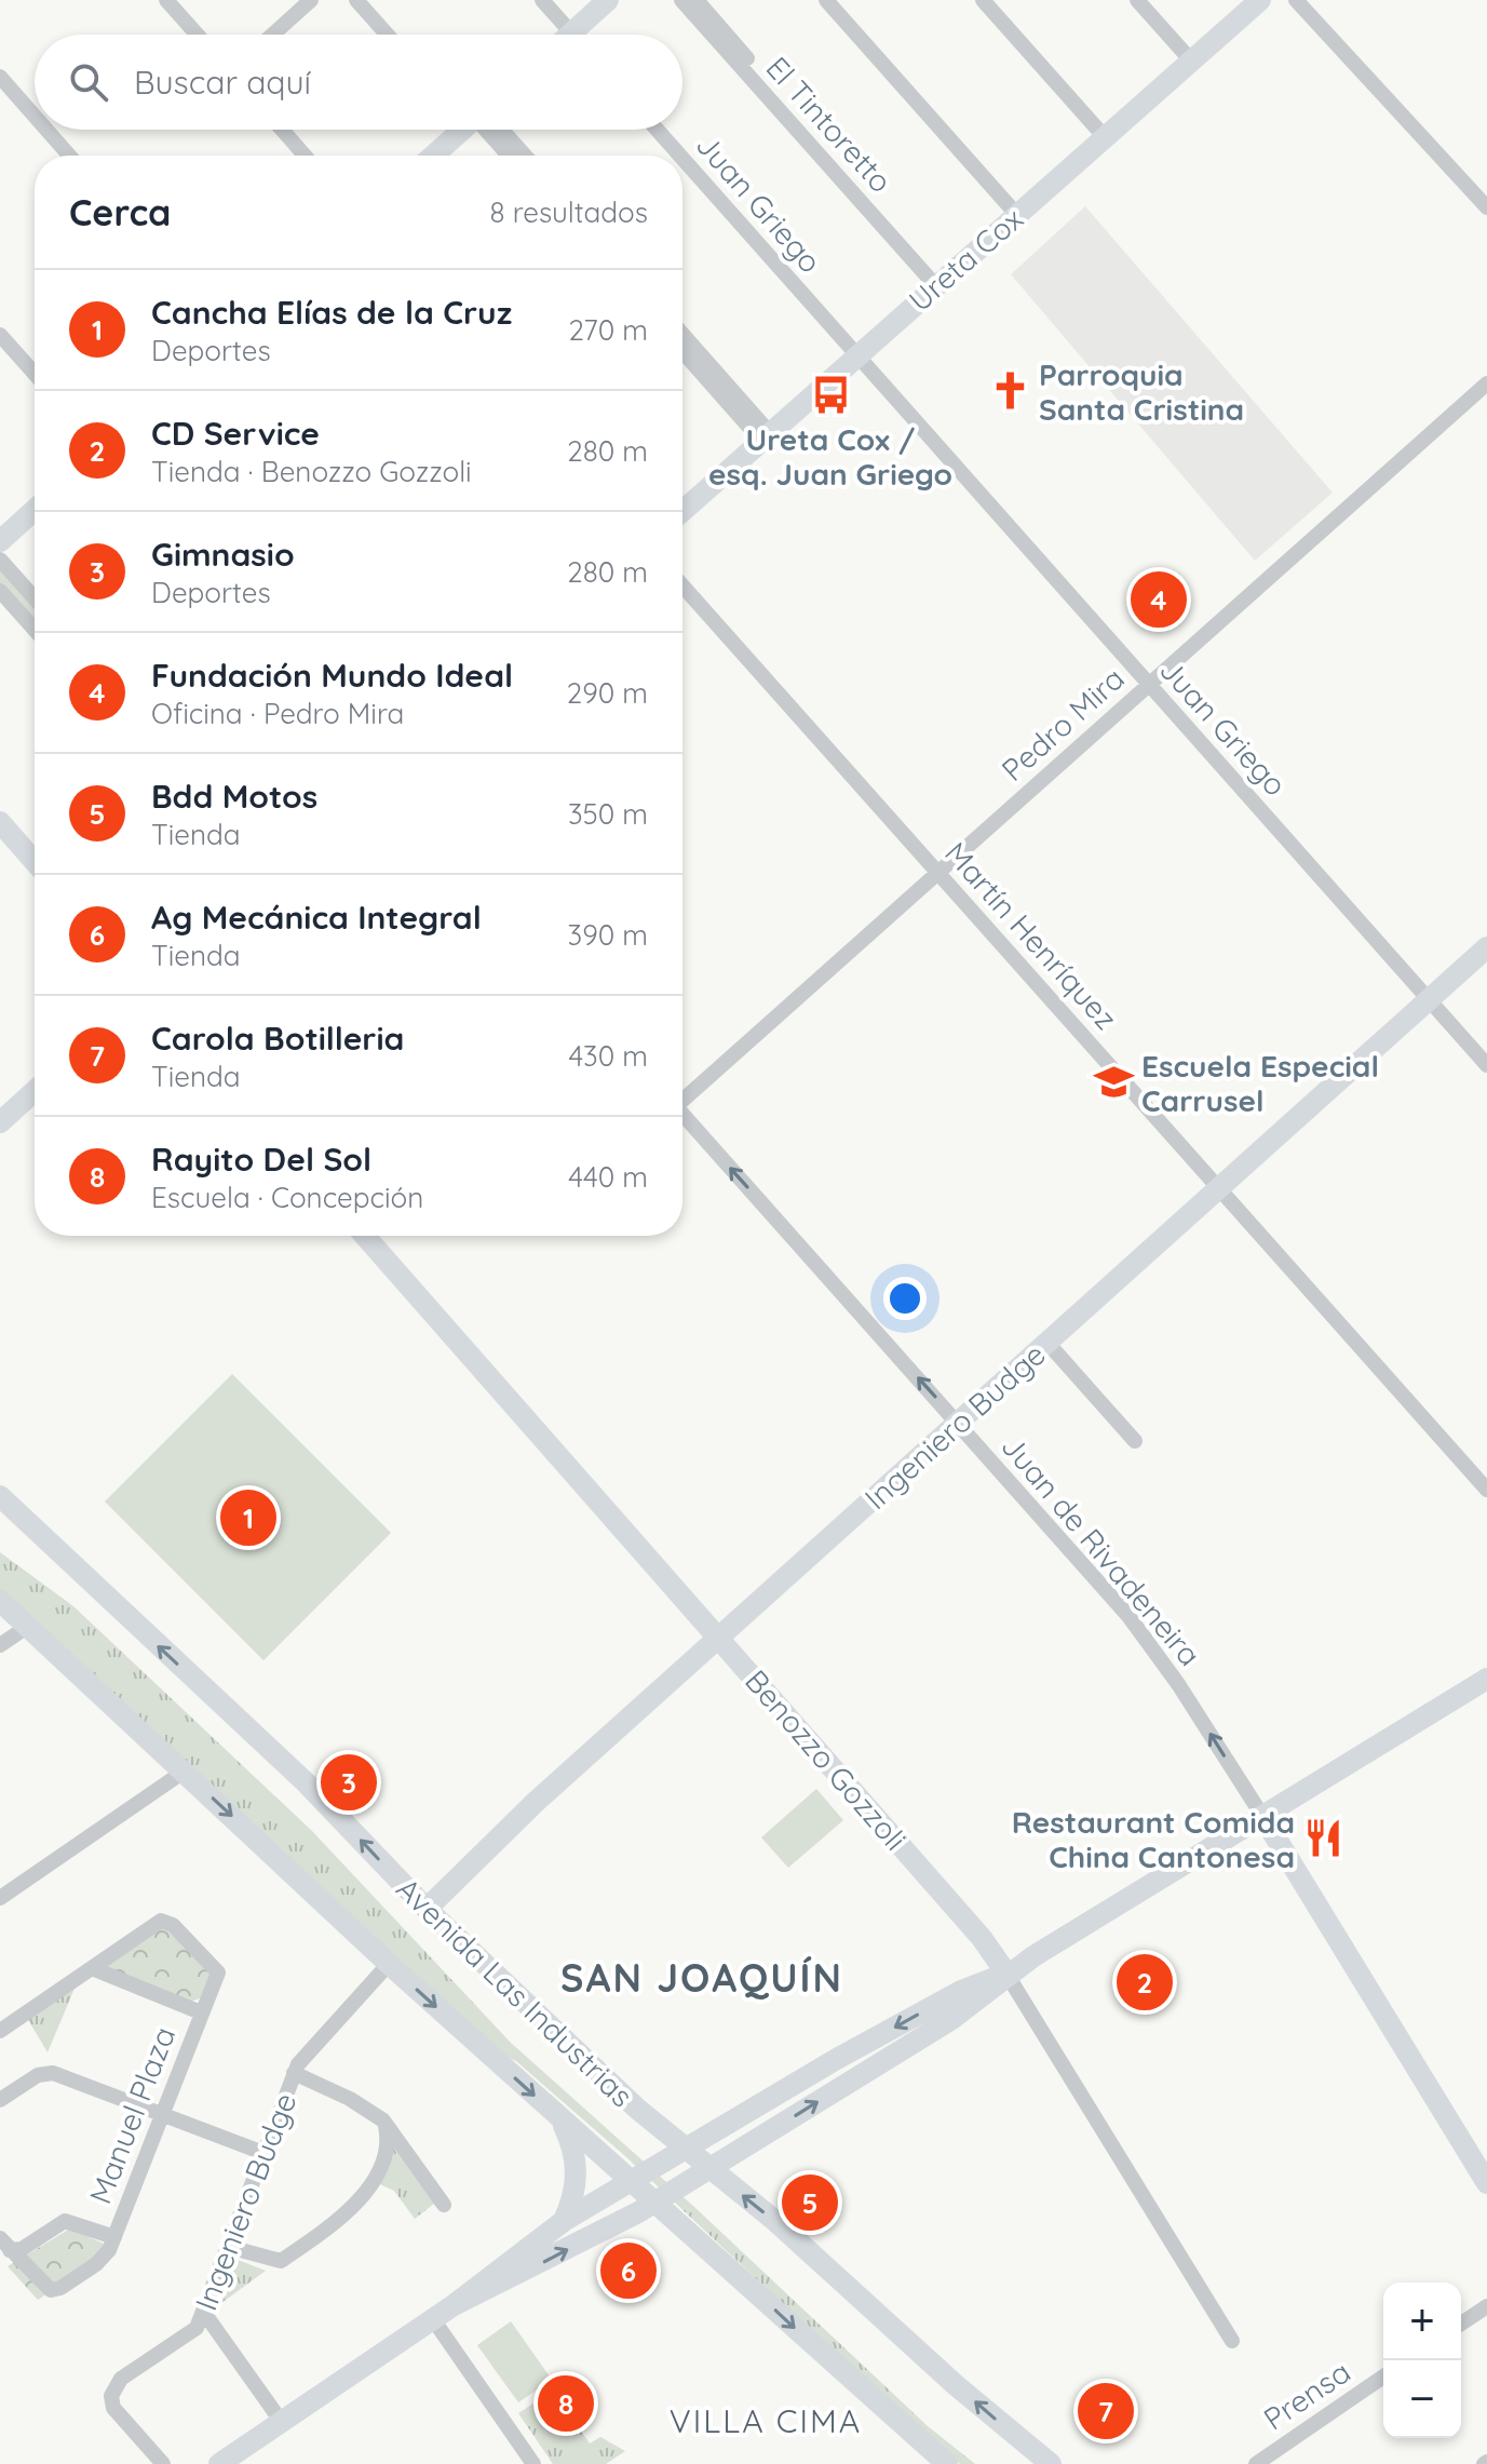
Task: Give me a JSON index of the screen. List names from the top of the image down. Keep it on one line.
{"streets":{"main road":["Ureta Cox","Ingeniero Budge","Benozzo Gozzoli","Avenida Las Industrias"],"street":["El Tintoretto","Juan Griego","Pedro Mira","Martín Henríquez","Juan de Rivadeneira","Manuel Plaza","Prensa"]},"crossings":[["El Tintoretto","Ureta Cox"],["Juan Griego","Ureta Cox"],["Juan Griego","Pedro Mira"],["Juan Griego","Ingeniero Budge"],["Pedro Mira","Martín Henríquez"],["Martín Henríquez","Ingeniero Budge"],["Ingeniero Budge","Juan de Rivadeneira"],["Ingeniero Budge","Benozzo Gozzoli"],["Ingeniero Budge","Avenida Las Industrias"]],"one_way":["Juan de Rivadeneira"],"districts":["SAN JOAQUÍN","VILLA CIMA"],"places":{"church":["Parroquia Santa Cristina"],"bus stop":["Ureta Cox / esq. Juan Griego"],"school or university":["Escuela Especial Carrusel"],"restaurant":["Restaurant Comida China Cantonesa"]},"page":{"search":"Buscar aquí","heading":["Cerca","8 resultados"],"list":[{"mark":"1","name":"Cancha Elías de la Cruz","note":"Deportes","value":"270 m"},{"mark":"2","name":"CD Service","note":"Tienda · Benozzo Gozzoli","value":"280 m"},{"mark":"3","name":"Gimnasio","note":"Deportes","value":"280 m"},{"mark":"4","name":"Fundación Mundo Ideal","note":"Oficina · Pedro Mira","value":"290 m"},{"mark":"5","name":"Bdd Motos","note":"Tienda","value":"350 m"},{"mark":"6","name":"Ag Mecánica Integral","note":"Tienda","value":"390 m"},{"mark":"7","name":"Carola Botilleria","note":"Tienda","value":"430 m"},{"mark":"8","name":"Rayito Del Sol","note":"Escuela · Concepción","value":"440 m"}],"pins":["4","1","3","2","5","6","8","7"],"map_buttons":["+","−"]}}
